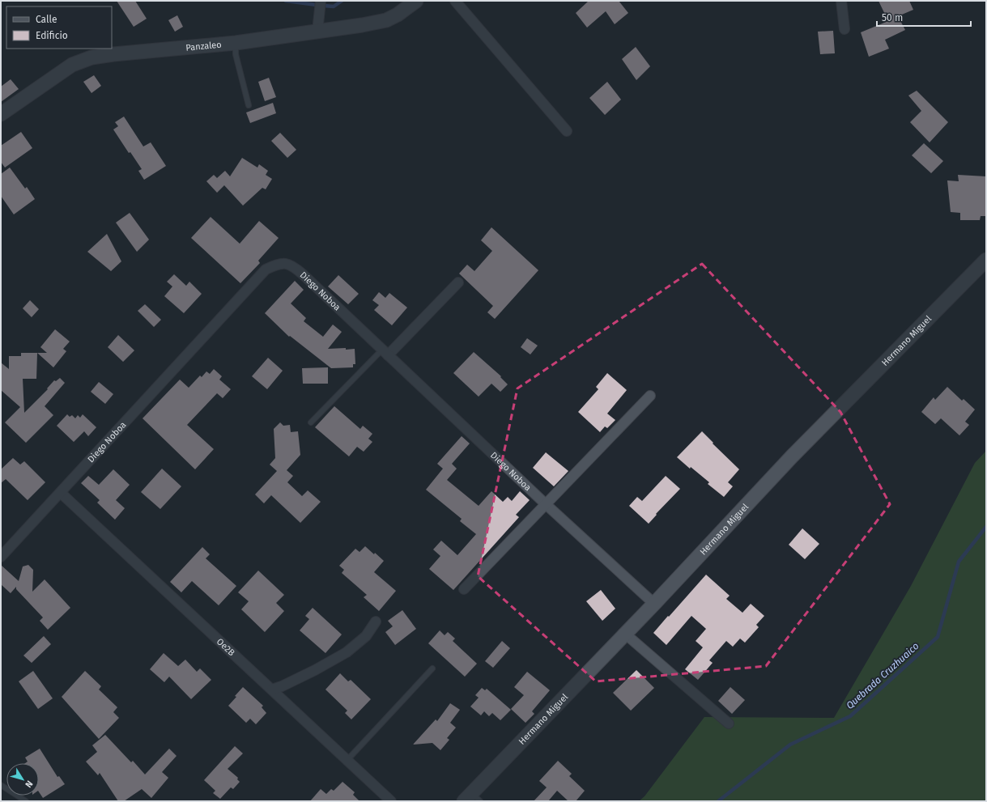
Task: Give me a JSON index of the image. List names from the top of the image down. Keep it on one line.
{"streets":{"street":["Panzaleo","Diego Noboa","Hermano Miguel","Oe2B"]},"crossings":[["Diego Noboa","Hermano Miguel"],["Diego Noboa","Oe2B"]],"water":["Quebrada Cruzhuaico"],"legend":["Calle","Edificio"],"scale_bar":"50 m","north":"bottom right"}
